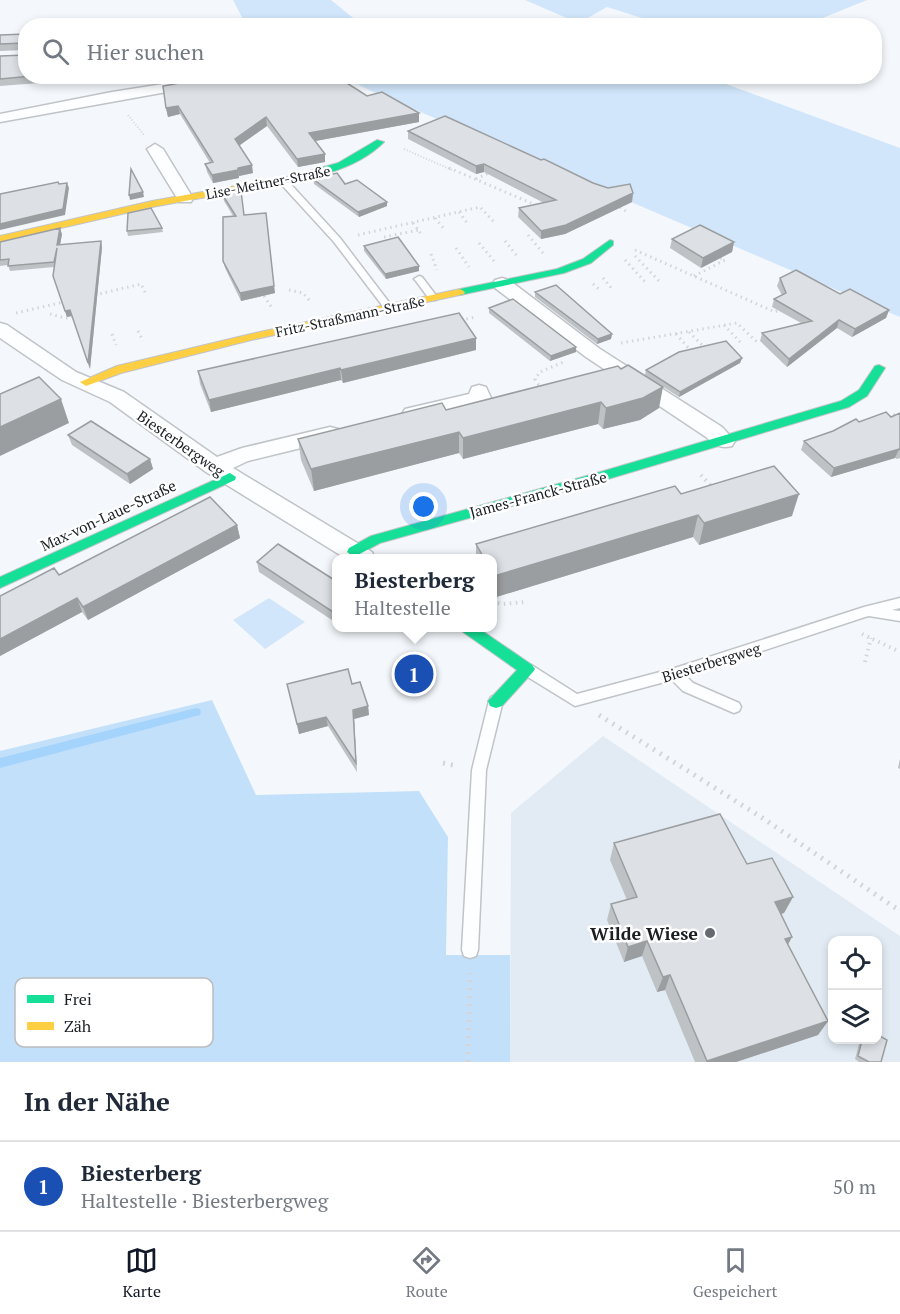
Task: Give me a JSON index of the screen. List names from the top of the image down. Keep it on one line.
{"streets":{"street":["Lise-Meitner-Straße","Fritz-Straßmann-Straße","Biesterbergweg","James-Franck-Straße","Max-von-Laue-Straße"]},"crossings":[["Fritz-Straßmann-Straße","Biesterbergweg"],["Biesterbergweg","Max-von-Laue-Straße"]],"places":["Wilde Wiese"],"legend":["Frei","Zäh"],"page":{"search":"Hier suchen","popup":["Biesterberg","Haltestelle"],"pins":"1","heading":"In der Nähe","list":[{"mark":"1","name":"Biesterberg","note":"Haltestelle · Biesterbergweg","value":"50 m"}],"nav":["Karte","Route","Gespeichert"]}}
